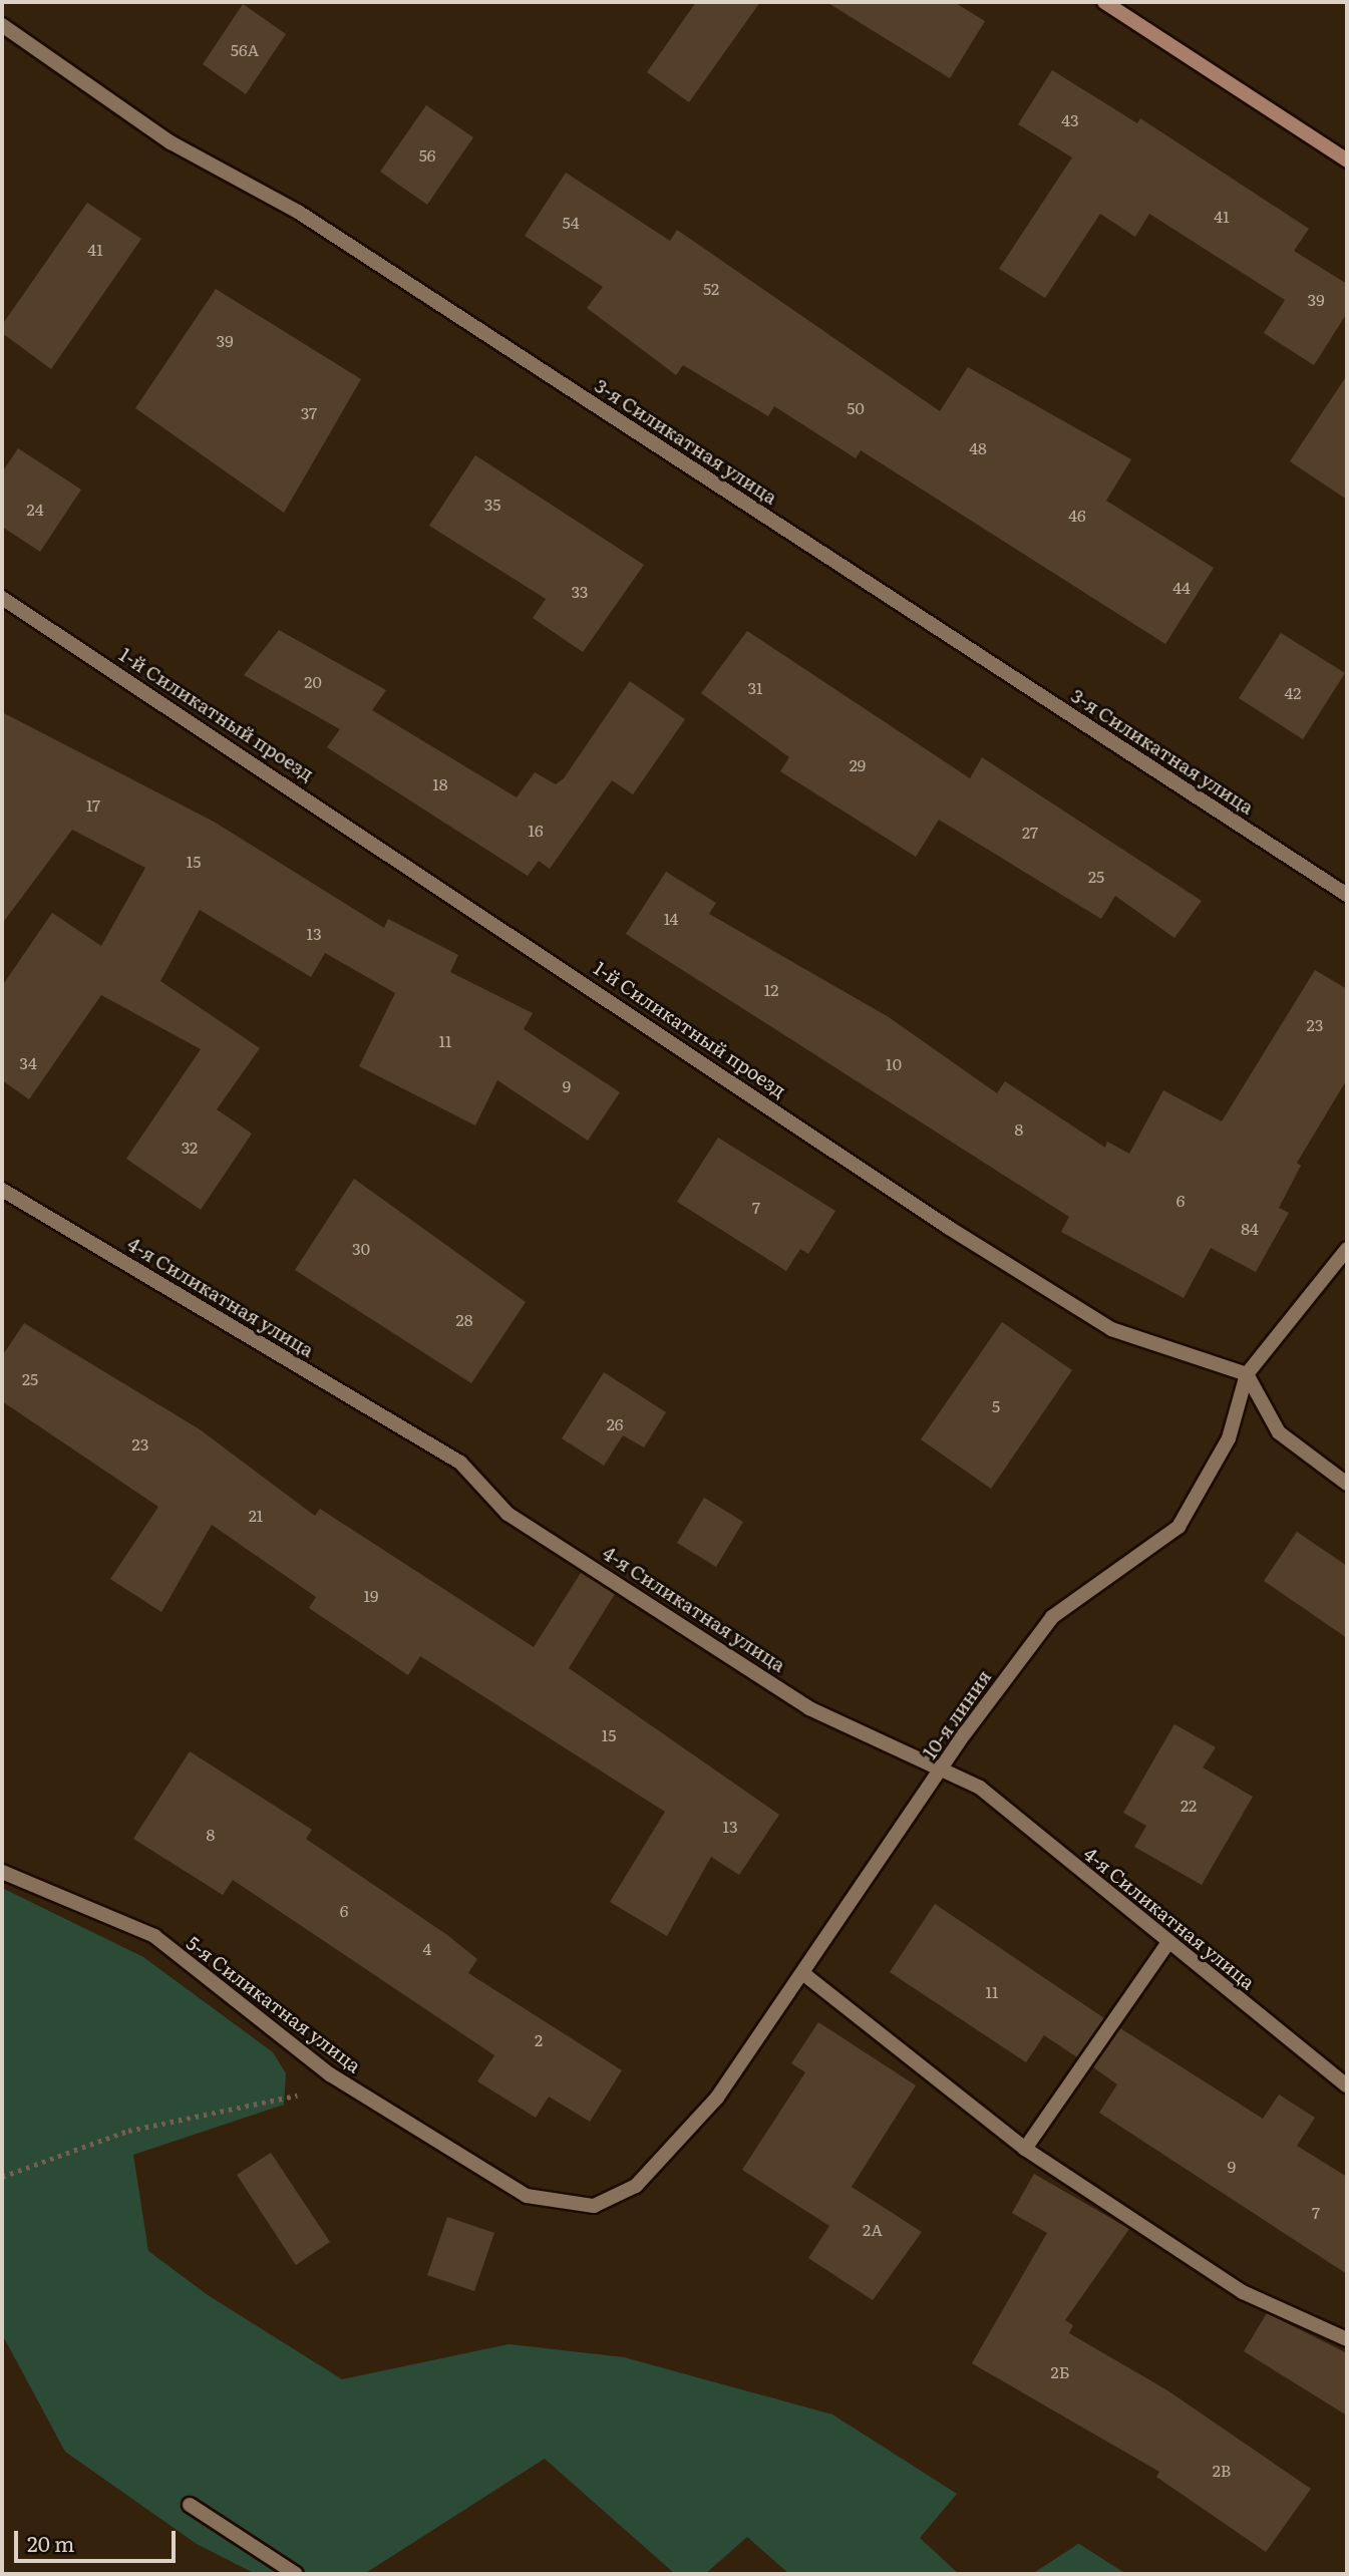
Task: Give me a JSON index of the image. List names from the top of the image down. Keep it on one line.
{"streets":{"street":["3-я Силикатная улица","1-й Силикатный проезд","4-я Силикатная улица","10-я линия","5-я Силикатная улица"]},"crossings":[["1-й Силикатный проезд","10-я линия"],["4-я Силикатная улица","10-я линия"],["10-я линия","5-я Силикатная улица"]],"house_numbers":["56А","43","56","41","54","41","52","39","39","50","37","48","35","24","46","44","33","20","31","42","29","18","17","16","27","15","25","14","13","12","23","11","34","10","9","8","32","6","7","84","30","28","25","5","26","23","21","19","15","22","13","8","6","4","11","2","9","7","2А","2Б","2В"],"scale_bar":"20 m"}
